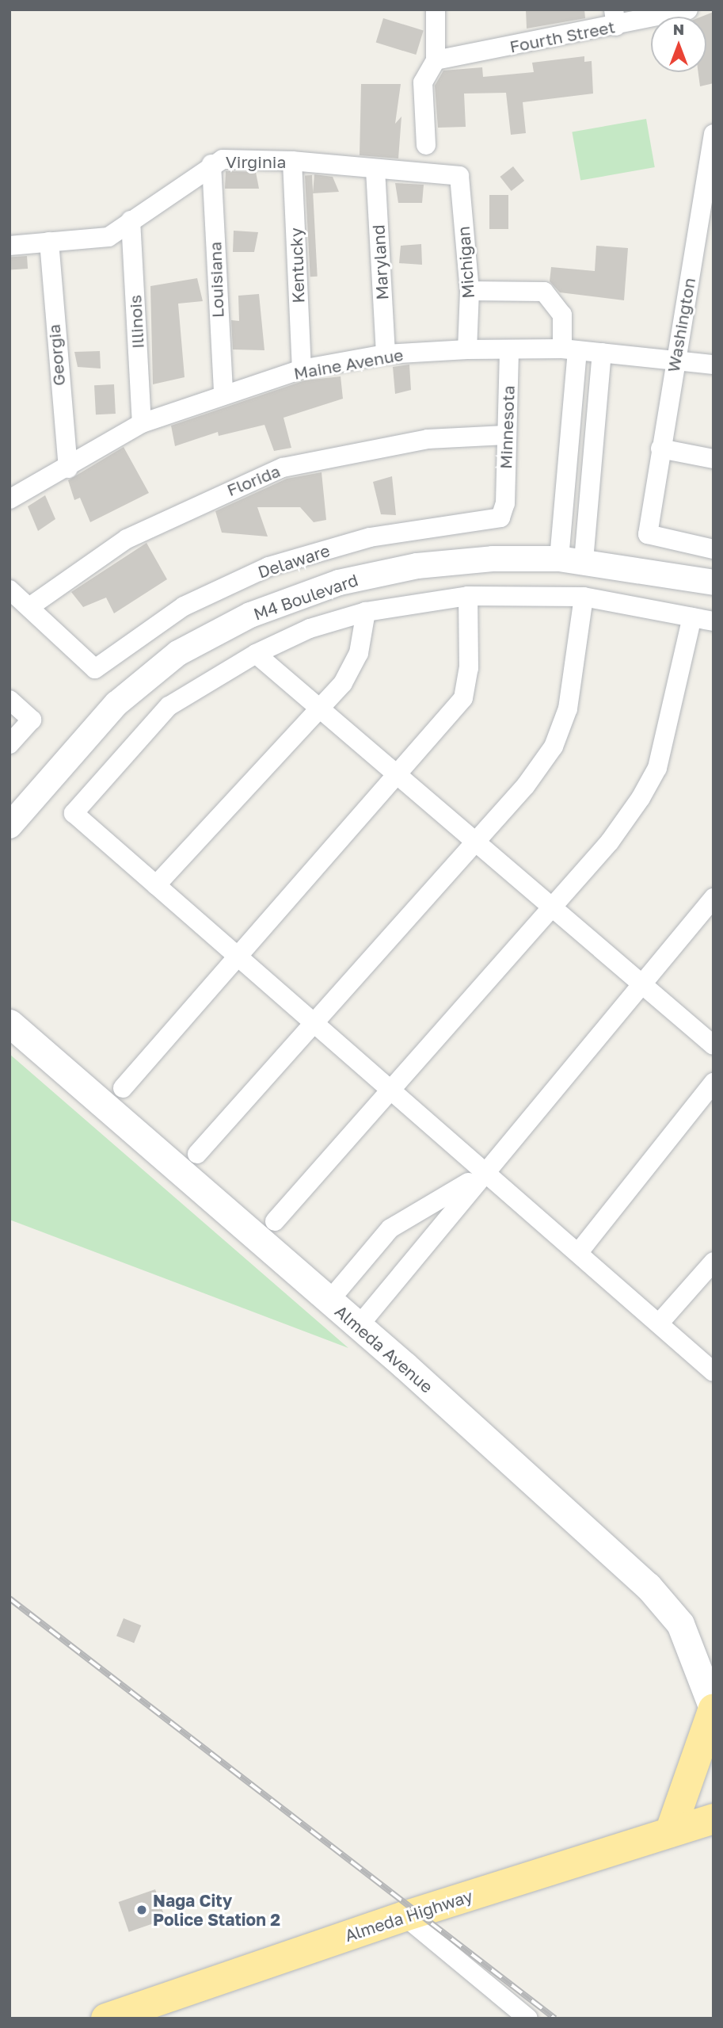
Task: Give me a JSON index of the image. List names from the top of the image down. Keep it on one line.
{"streets":{"highway":["Almeda Highway"],"main road":["Almeda Avenue"],"street":["Fourth Street","Virginia","Maryland","Michigan","Kentucky","Louisiana","Illinois","Washington","Georgia","Maine Avenue","Minnesota","Florida","Delaware","M4 Boulevard"]},"crossings":[["Virginia","Maryland"],["Virginia","Michigan"],["Virginia","Kentucky"],["Virginia","Louisiana"],["Virginia","Illinois"],["Virginia","Georgia"],["Maryland","Maine Avenue"],["Michigan","Maine Avenue"],["Kentucky","Maine Avenue"],["Louisiana","Maine Avenue"],["Illinois","Maine Avenue"],["Washington","Maine Avenue"],["Georgia","Maine Avenue"],["Maine Avenue","Minnesota"],["Minnesota","Florida"],["Minnesota","Delaware"],["Florida","Delaware"]],"places":["Naga City Police Station 2"],"north":"top"}
